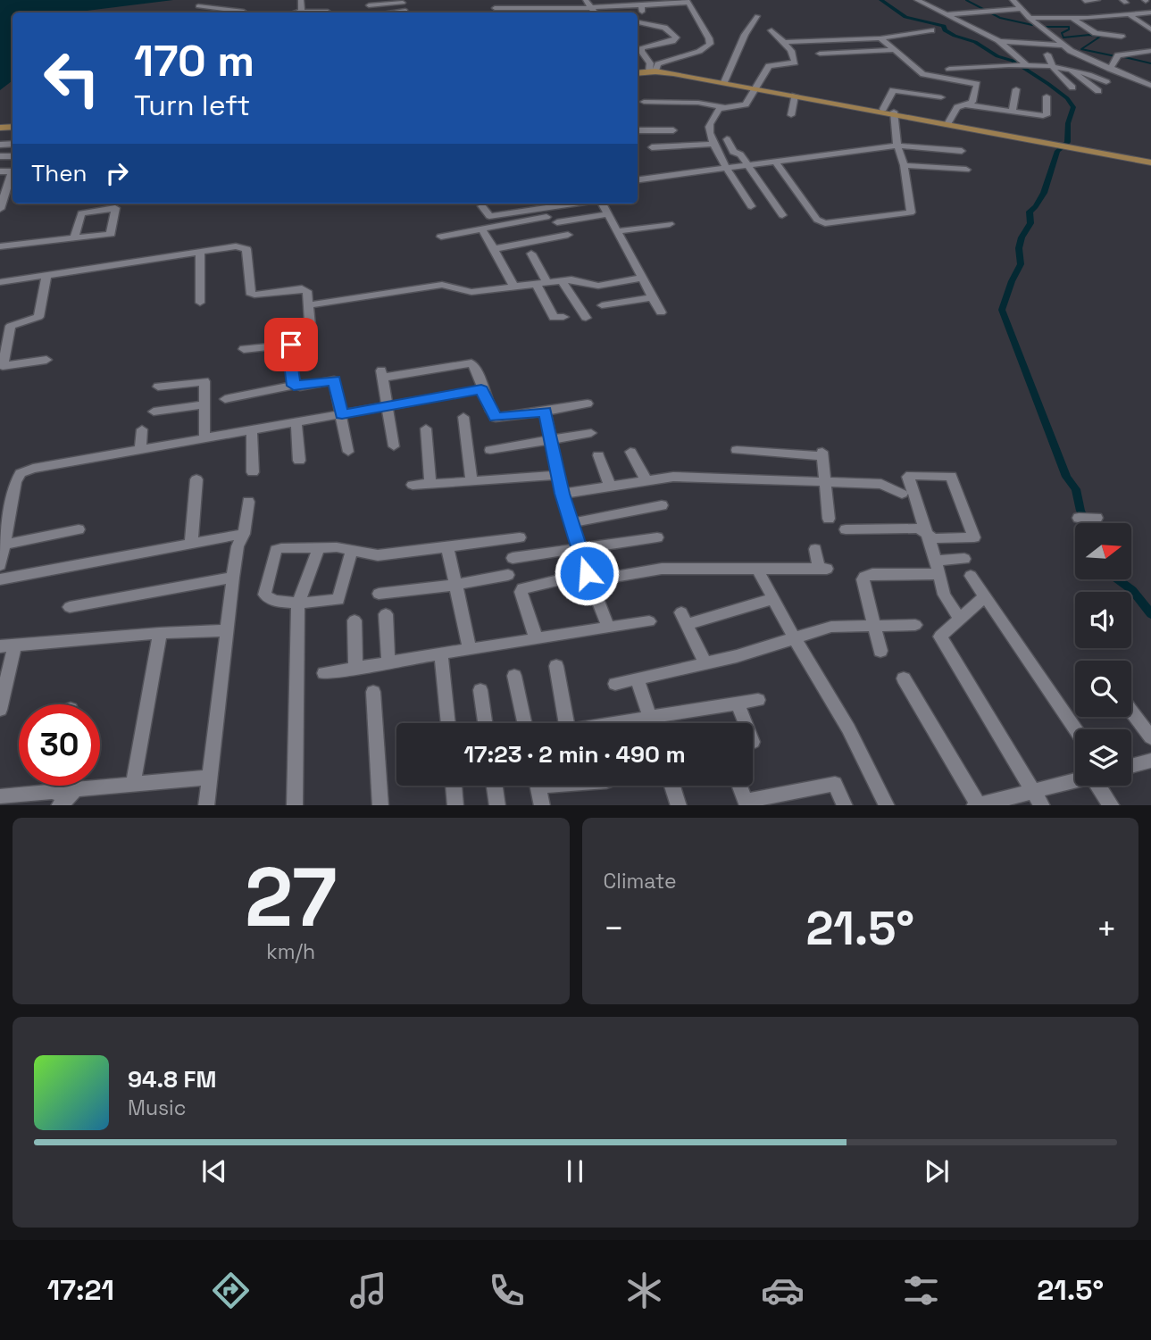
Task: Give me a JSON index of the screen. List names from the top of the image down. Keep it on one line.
{"north":"right","page":{"turn":["170 m","Turn left"],"then":"Then","limit":"30","trip":"17:23 · 2 min · 490 m","tile":[["27","km/h"],"Climate"],"heat":["−","21.5°","+"],"song":["94.8 FM","Music"],"tabs":["17:21","21.5°"]}}
